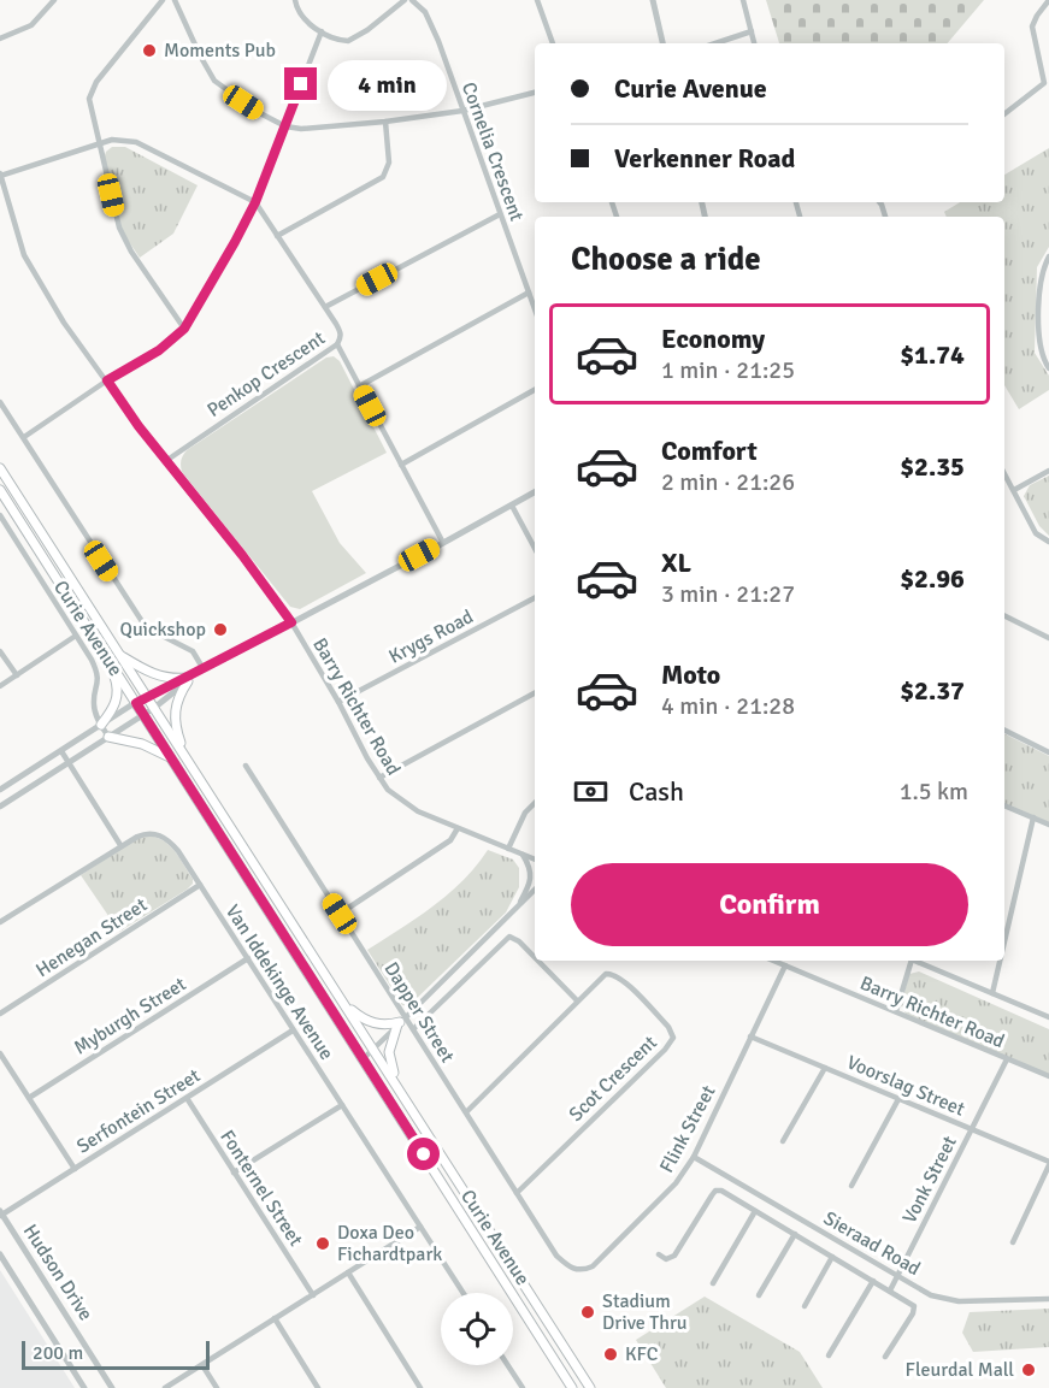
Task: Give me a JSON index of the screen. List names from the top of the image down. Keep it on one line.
{"streets":{"main road":["Curie Avenue"],"street":["Cornelia Crescent","Penkop Crescent","Krygs Road","Barry Richter Road","Henegan Street","Van Iddekinge Avenue","Dapper Street","Myburgh Street","Scot Crescent","Voorslag Street","Serfontein Street","Flink Street","Vonk Street","Fonternel Street","Sieraad Road","Hudson Drive"]},"crossings":[["Penkop Crescent","Barry Richter Road"],["Krygs Road","Barry Richter Road"],["Barry Richter Road","Flink Street"],["Barry Richter Road","Vonk Street"],["Henegan Street","Van Iddekinge Avenue"],["Van Iddekinge Avenue","Myburgh Street"],["Van Iddekinge Avenue","Serfontein Street"],["Dapper Street","Scot Crescent"],["Dapper Street","Flink Street"],["Voorslag Street","Flink Street"],["Voorslag Street","Vonk Street"],["Serfontein Street","Fonternel Street"],["Serfontein Street","Hudson Drive"],["Flink Street","Sieraad Road"],["Vonk Street","Sieraad Road"]],"places":["Moments Pub","Quickshop","Doxa Deo Fichardtpark","Stadium Drive Thru","KFC","Fleurdal Mall"],"scale_bar":"200 m","page":{"banner":["Curie Avenue","Verkenner Road"],"bubble":"4 min","heading":"Choose a ride","list":[{"name":"Economy","note":"1 min · 21:25","value":"$1.74"},{"name":"Comfort","note":"2 min · 21:26","value":"$2.35"},{"name":"XL","note":"3 min · 21:27","value":"$2.96"},{"name":"Moto","note":"4 min · 21:28","value":"$2.37"}],"pay":["Cash","1.5 km"],"buttons":"Confirm","scale":"200 m"}}
